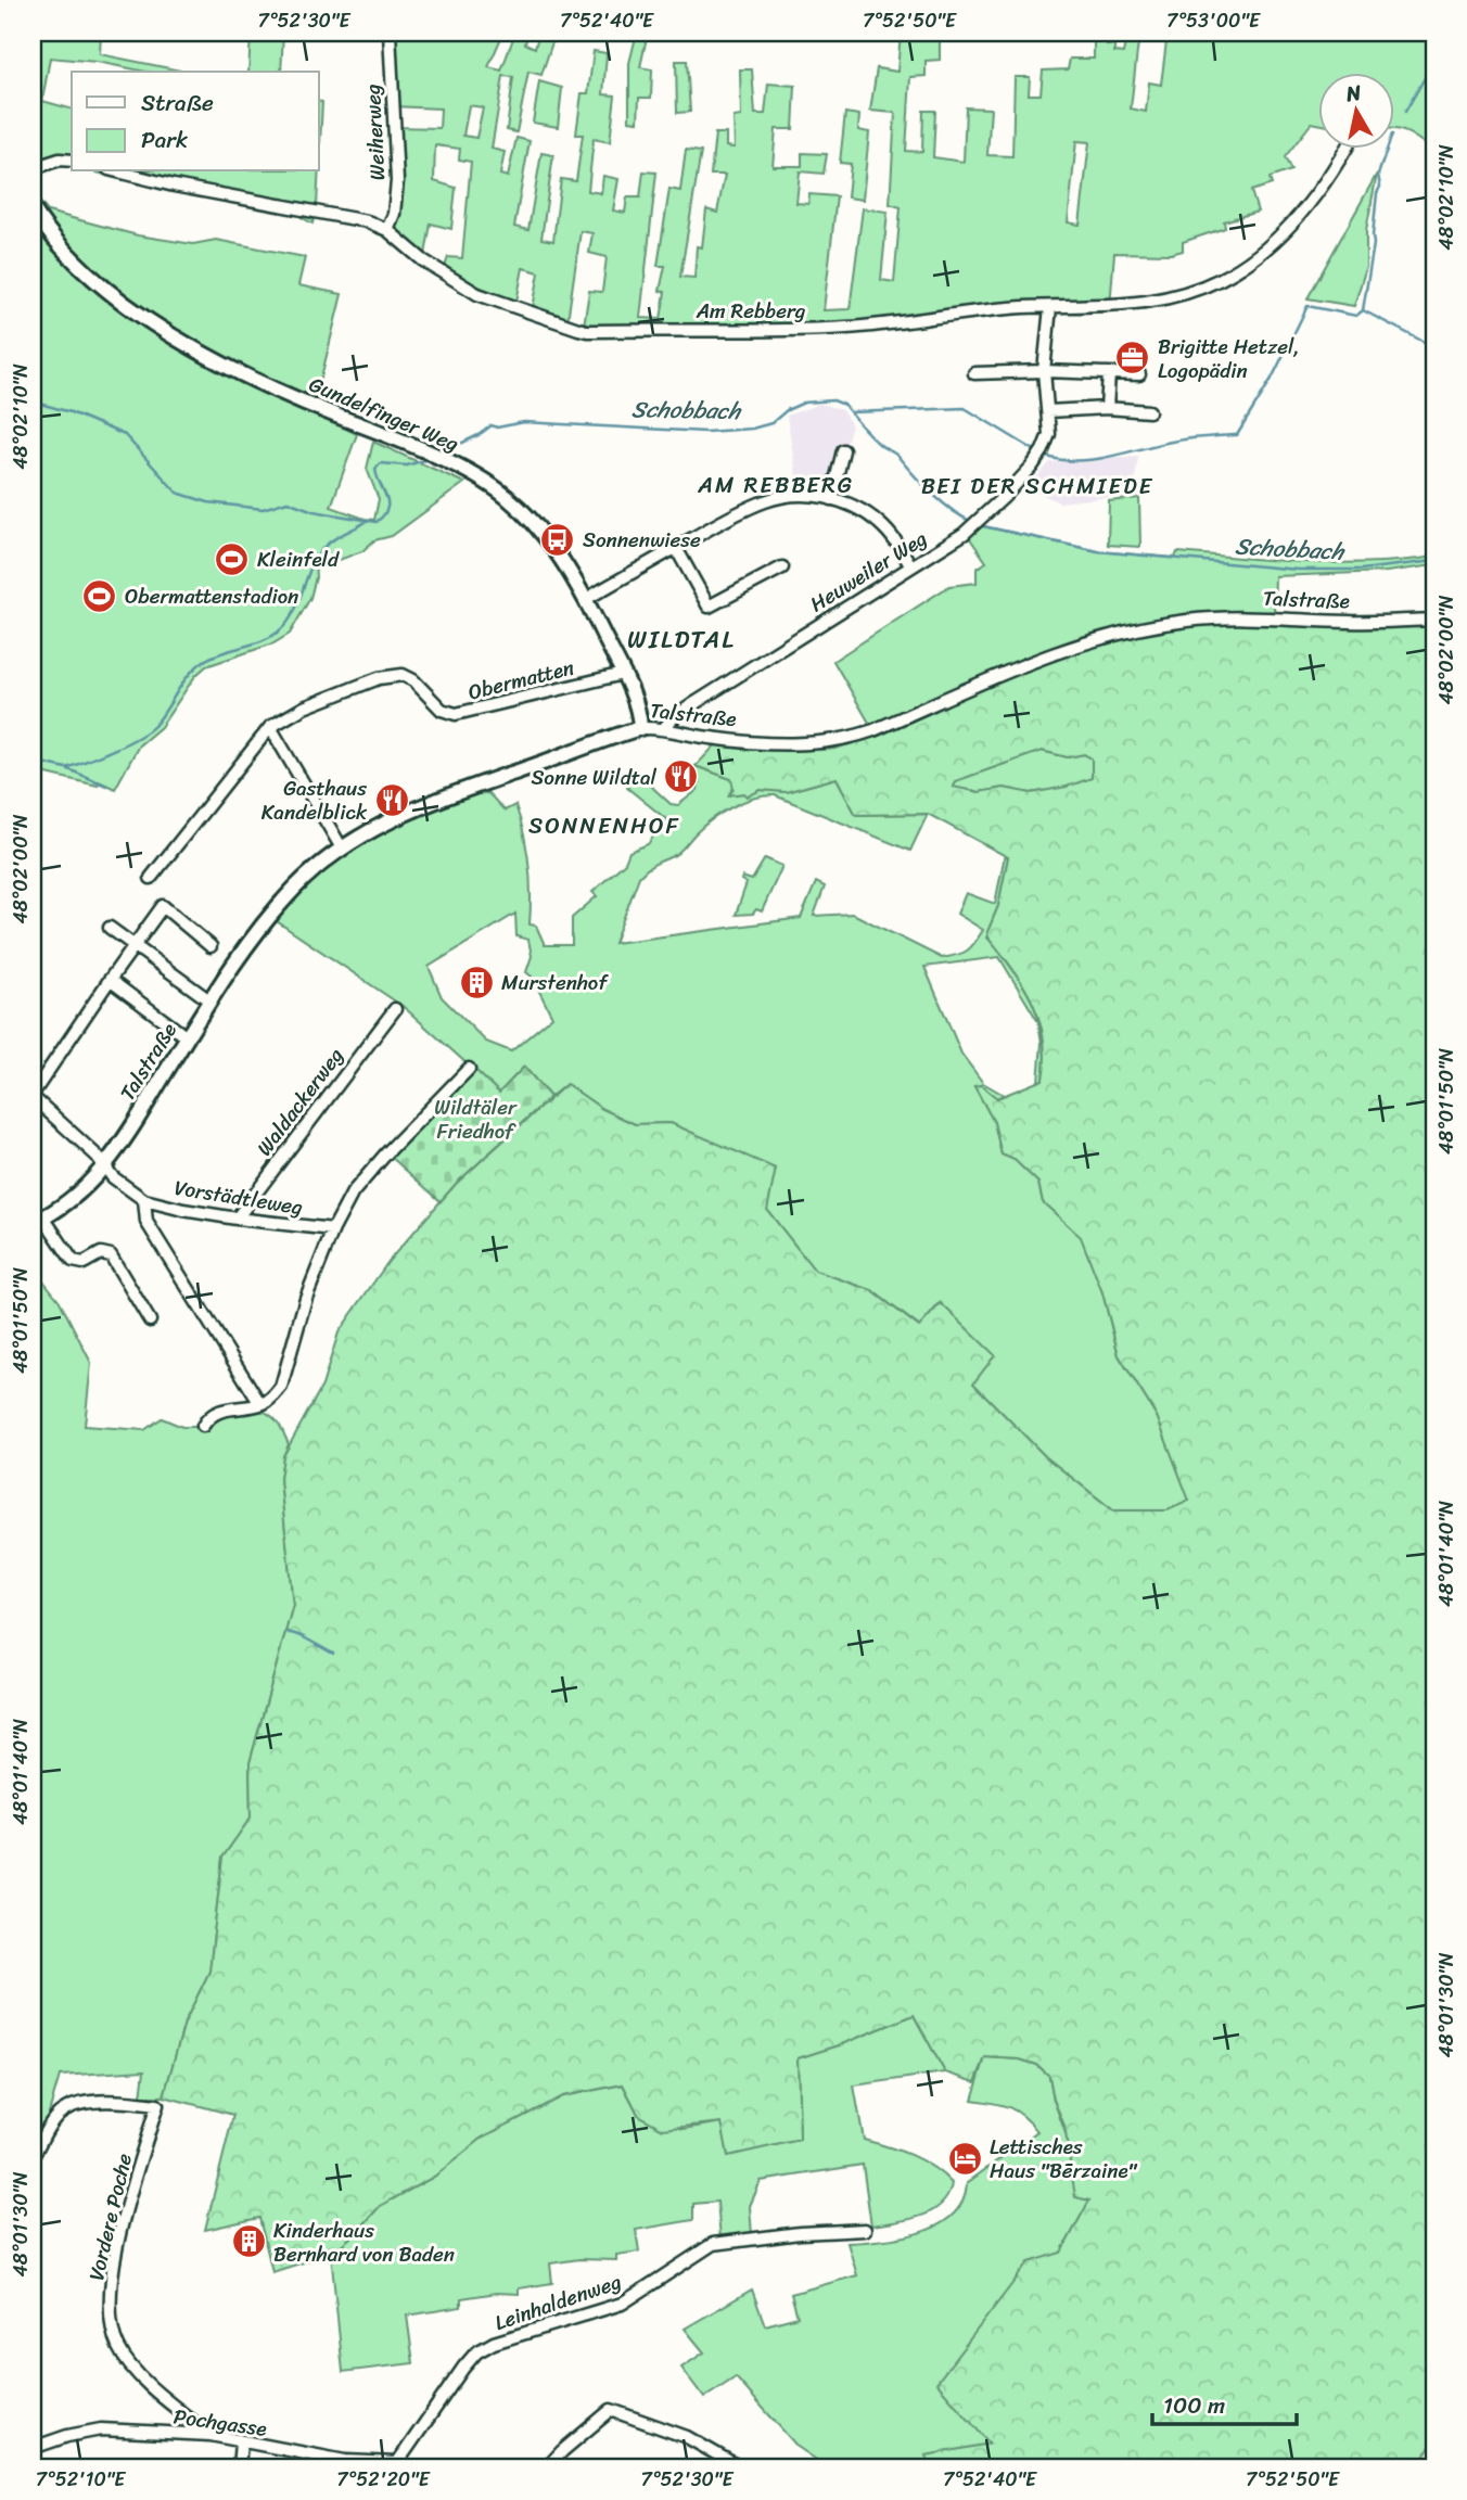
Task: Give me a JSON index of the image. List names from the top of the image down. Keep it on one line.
{"streets":{"street":["Weiherweg","Am Rebberg","Gundelfinger Weg","Heuweiler Weg","Talstraße","Obermatten","Waldackerweg","Vorstädtleweg","Vordere Poche","Leinhaldenweg","Pochgasse"]},"crossings":[["Weiherweg","Am Rebberg"],["Am Rebberg","Heuweiler Weg"],["Gundelfinger Weg","Talstraße"],["Gundelfinger Weg","Obermatten"],["Heuweiler Weg","Talstraße"],["Talstraße","Vorstädtleweg"],["Waldackerweg","Vorstädtleweg"],["Vordere Poche","Pochgasse"],["Leinhaldenweg","Pochgasse"]],"districts":["AM REBBERG","BEI DER SCHMIEDE","WILDTAL","SONNENHOF"],"water":["Schobbach"],"parks":["Wildtäler Friedhof"],"places":{"office":["Brigitte Hetzel, Logopädin"],"bus stop":["Sonnenwiese"],"sports":["Kleinfeld","Obermattenstadion"],"restaurant":["Sonne Wildtal","Gasthaus Kandelblick"],"building":["Murstenhof","Kinderhaus Bernhard von Baden"],"hotel":["Lettisches Haus \"Bērzaine\""]},"legend":["Straße","Park"],"scale_bar":"100 m","north":"top","coordinates":["7°52'30\"E","7°52'40\"E","7°52'50\"E","7°53'00\"E","48°02'10\"N","48°02'00\"N","48°01'50\"N","48°01'40\"N","48°01'30\"N","7°52'10\"E","7°52'20\"E"]}
